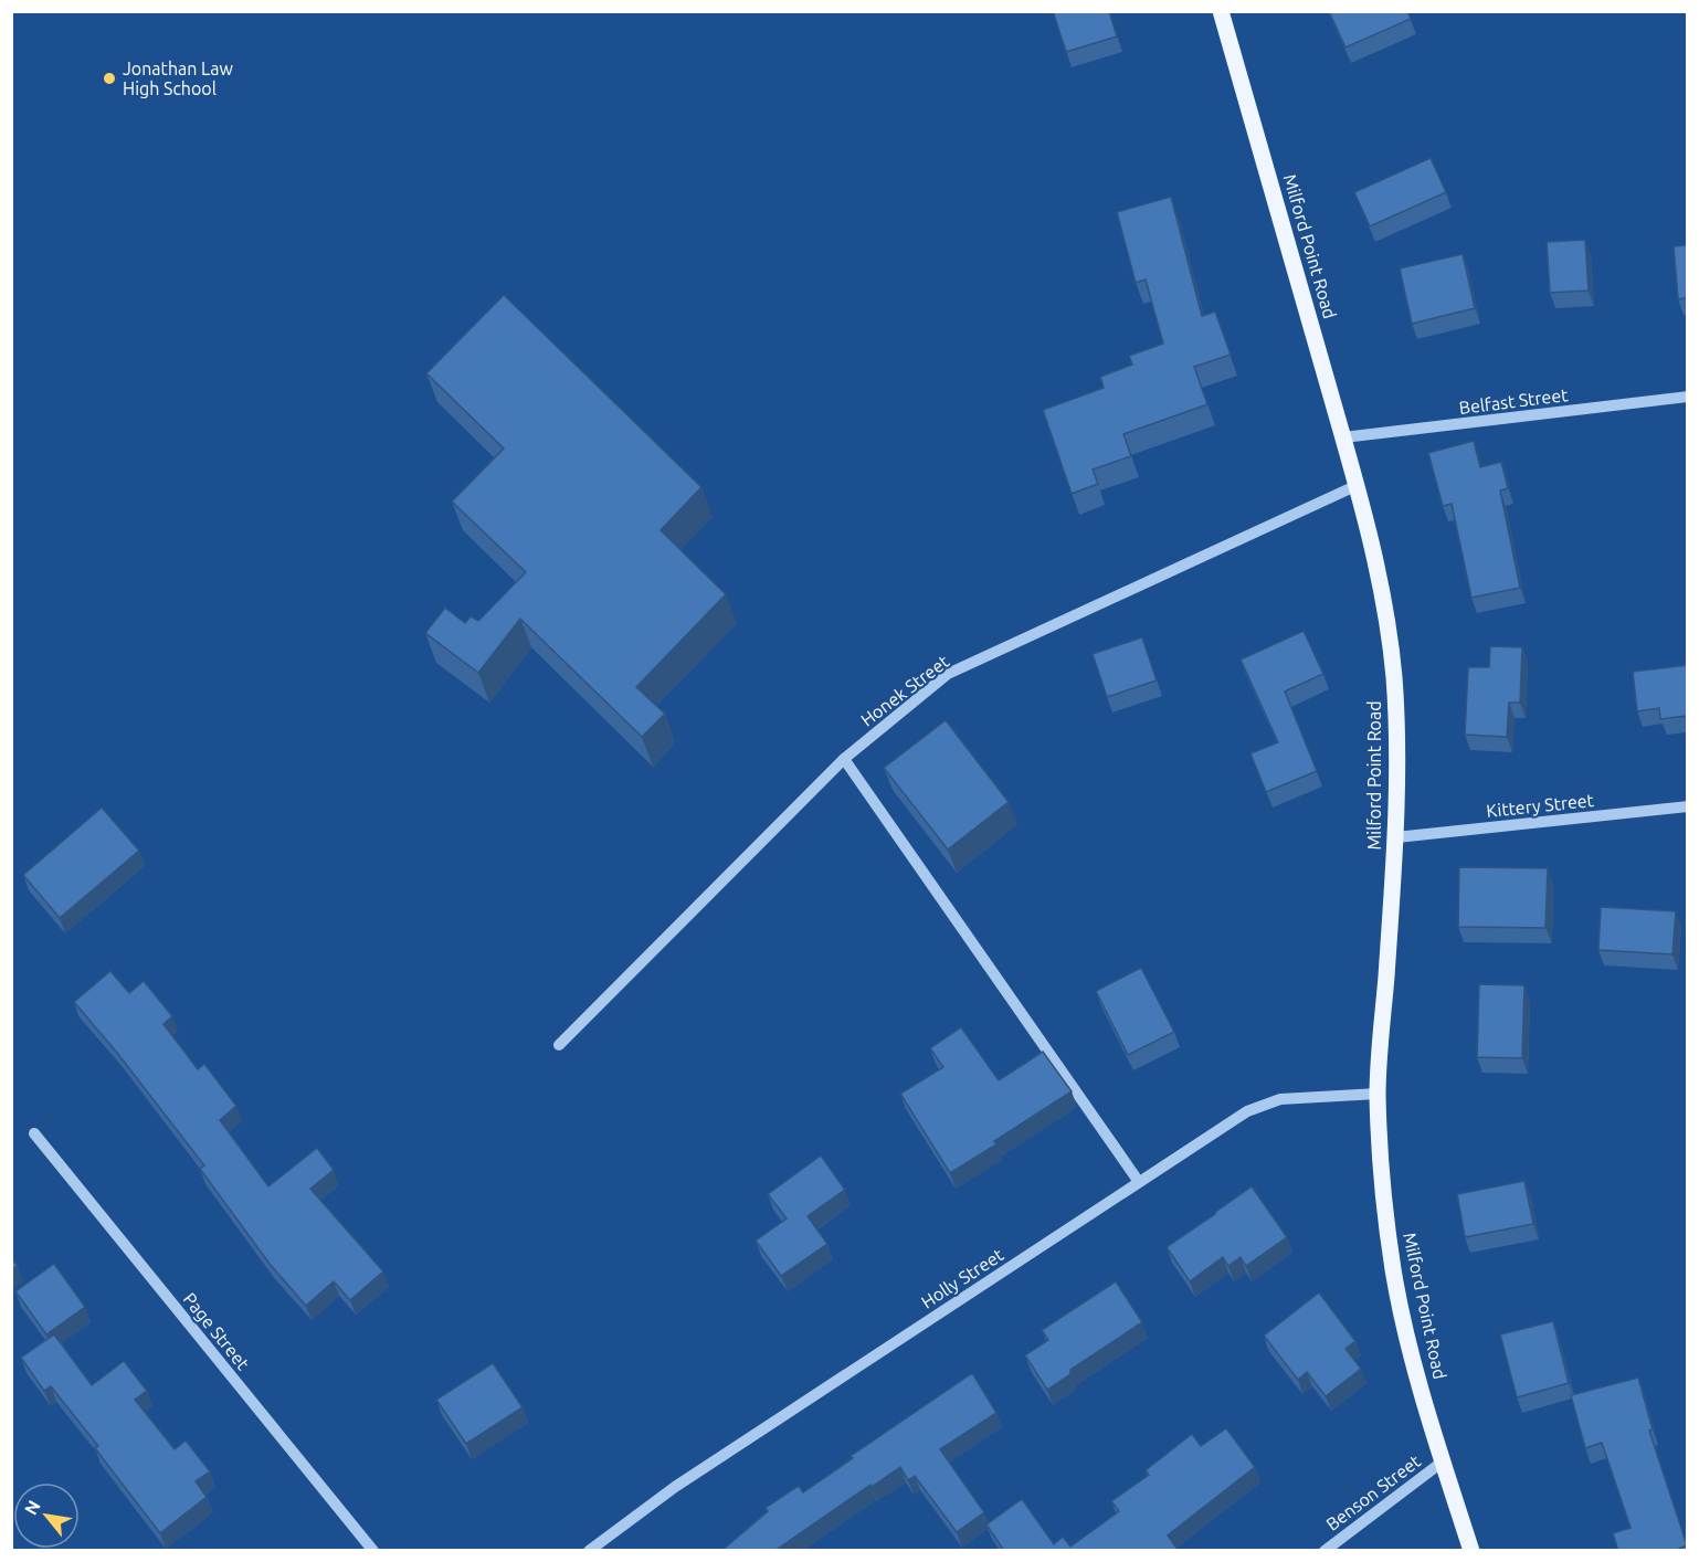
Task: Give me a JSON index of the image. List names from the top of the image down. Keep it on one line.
{"streets":{"main road":["Milford Point Road"],"street":["Belfast Street","Honek Street","Kittery Street","Holly Street","Page Street","Benson Street"]},"crossings":[["Milford Point Road","Belfast Street"],["Milford Point Road","Honek Street"],["Milford Point Road","Kittery Street"],["Milford Point Road","Holly Street"],["Milford Point Road","Benson Street"]],"places":["Jonathan Law High School"],"north":"top left"}
